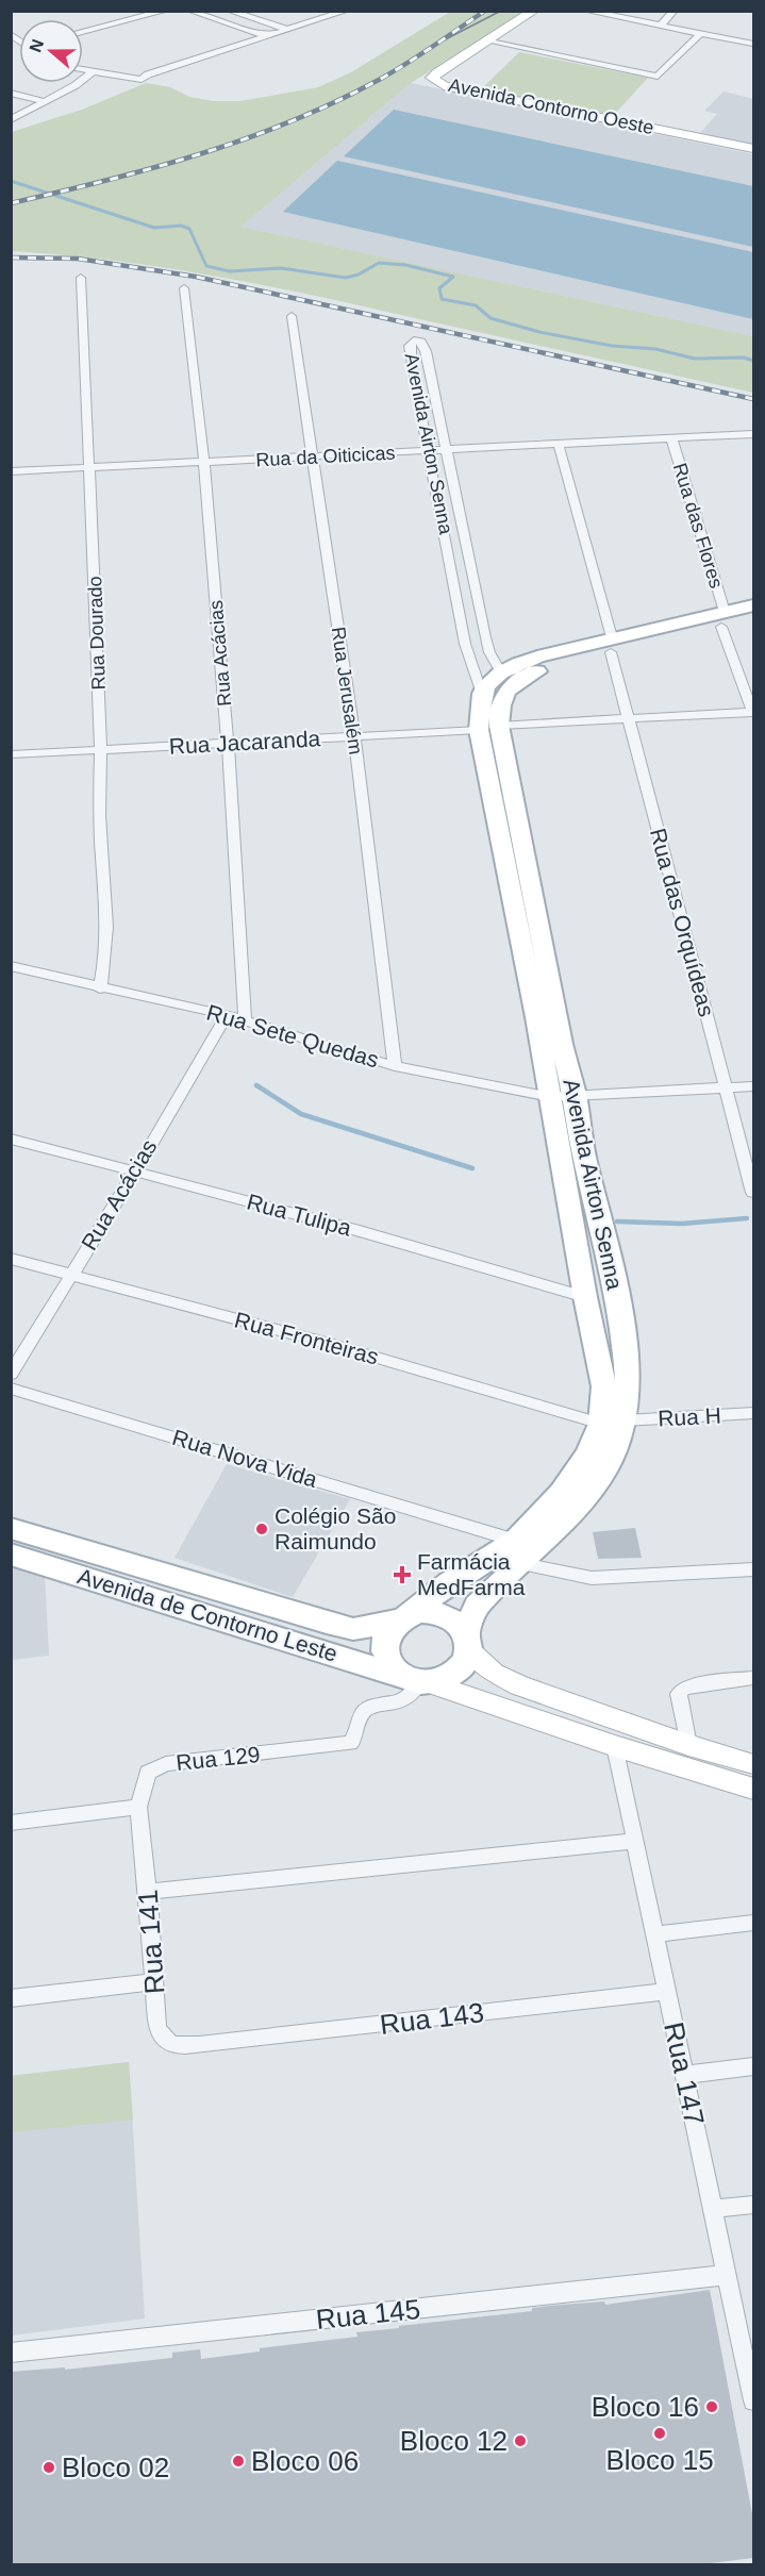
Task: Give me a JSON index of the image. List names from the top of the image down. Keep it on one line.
{"streets":{"main road":["Avenida Airton Senna","Avenida de Contorno Leste"],"street":["Avenida Contorno Oeste","Rua da Oiticicas","Rua das Flores","Rua Dourado","Rua Acácias","Rua Jerusalém","Rua Jacaranda","Rua das Orquídeas","Rua Sete Quedas","Rua Tulipa","Rua Fronteiras","Rua H","Rua Nova Vida","Rua 129","Rua 141","Rua 143","Rua 147","Rua 145"]},"crossings":[["Avenida Airton Senna","Rua da Oiticicas"],["Avenida Airton Senna","Rua Jacaranda"],["Avenida Airton Senna","Rua Sete Quedas"],["Avenida Airton Senna","Rua Tulipa"],["Avenida Airton Senna","Rua Fronteiras"],["Avenida Airton Senna","Rua H"],["Avenida Airton Senna","Rua Nova Vida"],["Avenida Airton Senna","Avenida de Contorno Leste"],["Avenida Airton Senna","Rua 129"],["Rua da Oiticicas","Rua das Flores"],["Rua da Oiticicas","Rua Dourado"],["Rua da Oiticicas","Rua Acácias"],["Rua da Oiticicas","Rua Jerusalém"],["Rua da Oiticicas","Rua das Orquídeas"],["Rua das Flores","Rua Jacaranda"],["Rua Dourado","Rua Jacaranda"],["Rua Dourado","Rua Sete Quedas"],["Rua Acácias","Rua Jacaranda"],["Rua Acácias","Rua Sete Quedas"],["Rua Acácias","Rua Tulipa"],["Rua Acácias","Rua Fronteiras"],["Rua Jerusalém","Rua Jacaranda"],["Rua Jerusalém","Rua Sete Quedas"],["Rua Jacaranda","Rua das Orquídeas"],["Rua das Orquídeas","Rua Sete Quedas"],["Avenida de Contorno Leste","Rua 129"],["Avenida de Contorno Leste","Rua 147"],["Rua 129","Rua 141"],["Rua 141","Rua 143"],["Rua 143","Rua 147"],["Rua 147","Rua 145"]],"places":{"other":["Colégio São Raimundo","Bloco 16","Bloco 15","Bloco 12","Bloco 06","Bloco 02"],"health":["Farmácia MedFarma"]},"north":"left"}
